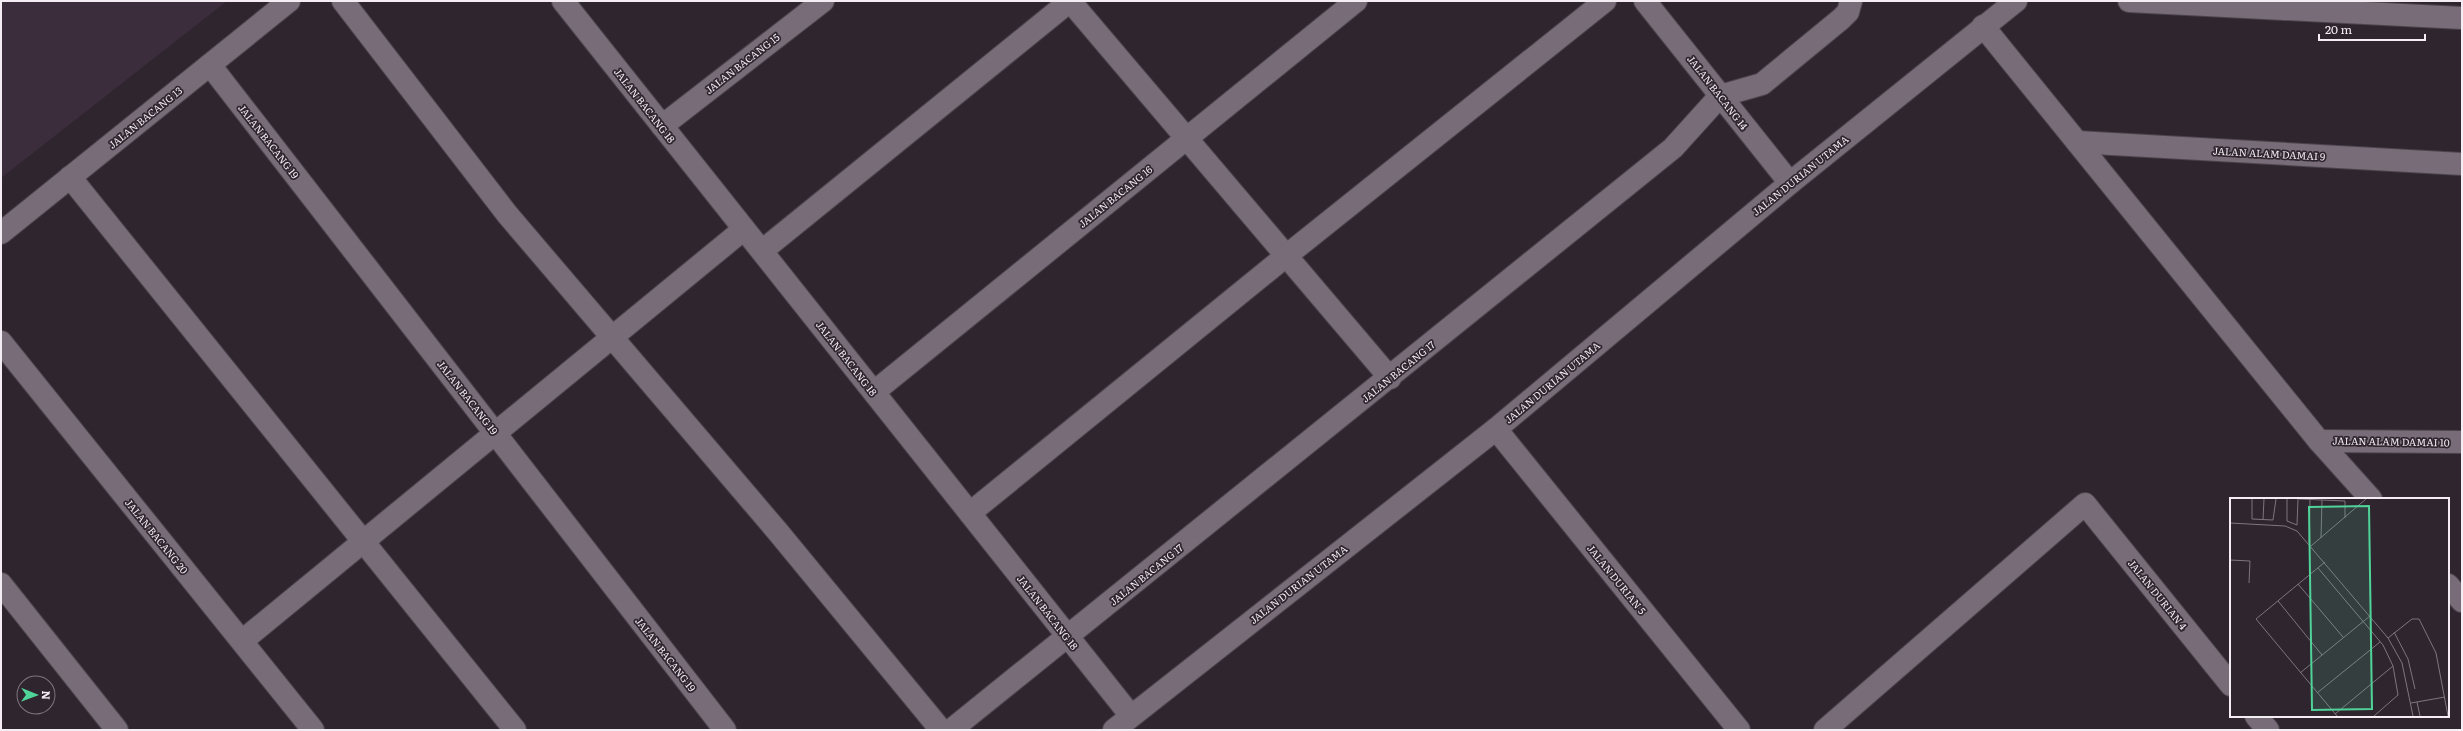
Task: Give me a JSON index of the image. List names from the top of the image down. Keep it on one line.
{"streets":{"street":["JALAN BACANG 15","JALAN BACANG 14","JALAN BACANG 18","JALAN BACANG 13","JALAN BACANG 19","JALAN ALAM DAMAI 9","JALAN DURIAN UTAMA","JALAN BACANG 16","JALAN BACANG 17","JALAN ALAM DAMAI 10","JALAN BACANG 20","JALAN DURIAN 5","JALAN DURIAN 4"]},"crossings":[["JALAN BACANG 15","JALAN BACANG 18"],["JALAN BACANG 14","JALAN DURIAN UTAMA"],["JALAN BACANG 14","JALAN BACANG 17"],["JALAN BACANG 18","JALAN DURIAN UTAMA"],["JALAN BACANG 18","JALAN BACANG 16"],["JALAN BACANG 18","JALAN BACANG 17"],["JALAN BACANG 13","JALAN BACANG 19"],["JALAN DURIAN UTAMA","JALAN DURIAN 5"]],"scale_bar":"20 m","north":"right"}
